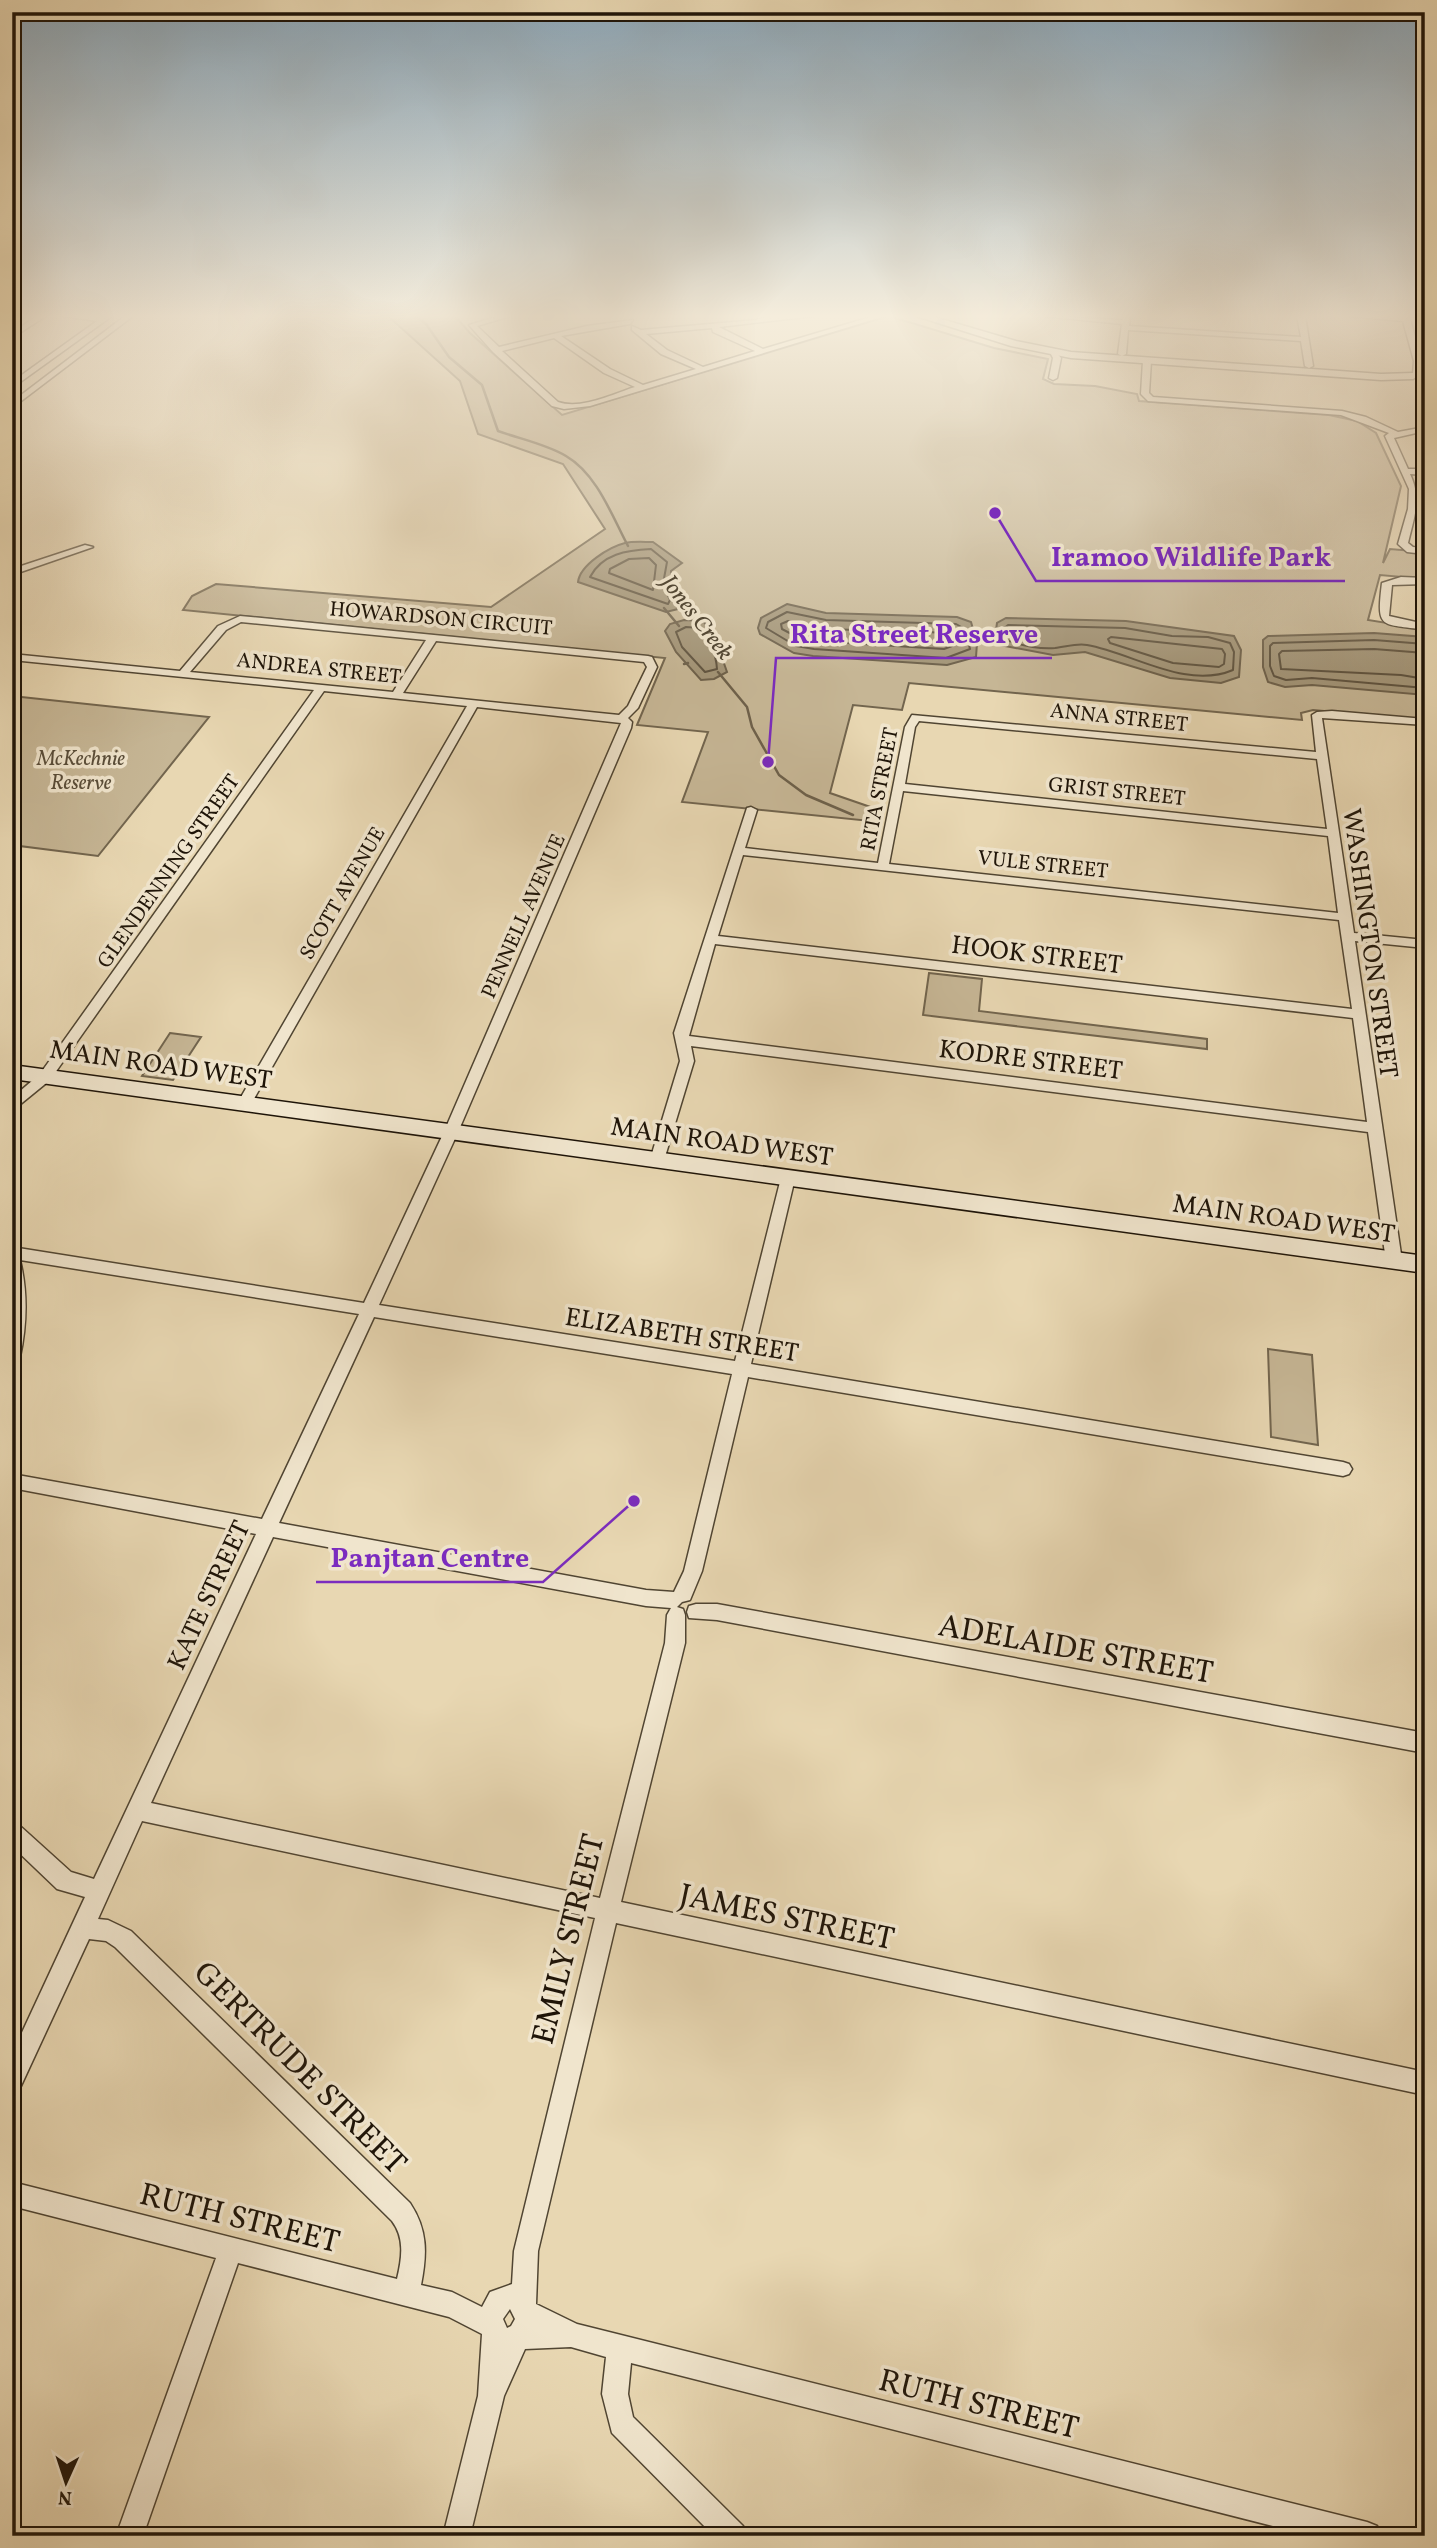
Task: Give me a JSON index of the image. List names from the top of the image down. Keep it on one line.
{"streets":{"main road":["MAIN ROAD WEST"],"street":["HOWARDSON CIRCUIT","ANDREA STREET","ANNA STREET","RITA STREET","GRIST STREET","VULE STREET","GLENDENNING STREET","SCOTT AVENUE","PENNELL AVENUE","WASHINGTON STREET","HOOK STREET","KODRE STREET","ELIZABETH STREET","KATE STREET","ADELAIDE STREET","JAMES STREET","EMILY STREET","GERTRUDE STREET","RUTH STREET"]},"crossings":[["HOWARDSON CIRCUIT","ANDREA STREET"],["HOWARDSON CIRCUIT","PENNELL AVENUE"],["ANDREA STREET","GLENDENNING STREET"],["ANDREA STREET","SCOTT AVENUE"],["ANDREA STREET","PENNELL AVENUE"],["ANNA STREET","RITA STREET"],["ANNA STREET","WASHINGTON STREET"],["RITA STREET","GRIST STREET"],["RITA STREET","VULE STREET"],["GRIST STREET","WASHINGTON STREET"],["VULE STREET","WASHINGTON STREET"],["GLENDENNING STREET","MAIN ROAD WEST"],["SCOTT AVENUE","MAIN ROAD WEST"],["PENNELL AVENUE","MAIN ROAD WEST"],["PENNELL AVENUE","KATE STREET"],["WASHINGTON STREET","HOOK STREET"],["WASHINGTON STREET","KODRE STREET"],["WASHINGTON STREET","MAIN ROAD WEST"],["MAIN ROAD WEST","KATE STREET"],["ELIZABETH STREET","KATE STREET"],["KATE STREET","ADELAIDE STREET"],["KATE STREET","JAMES STREET"],["KATE STREET","GERTRUDE STREET"],["ADELAIDE STREET","EMILY STREET"],["JAMES STREET","EMILY STREET"],["EMILY STREET","RUTH STREET"],["GERTRUDE STREET","RUTH STREET"]],"water":["Jones Creek"],"parks":["McKechnie Reserve"],"places":["Iramoo Wildlife Park","Rita Street Reserve","Panjtan Centre"],"north":"bottom"}
